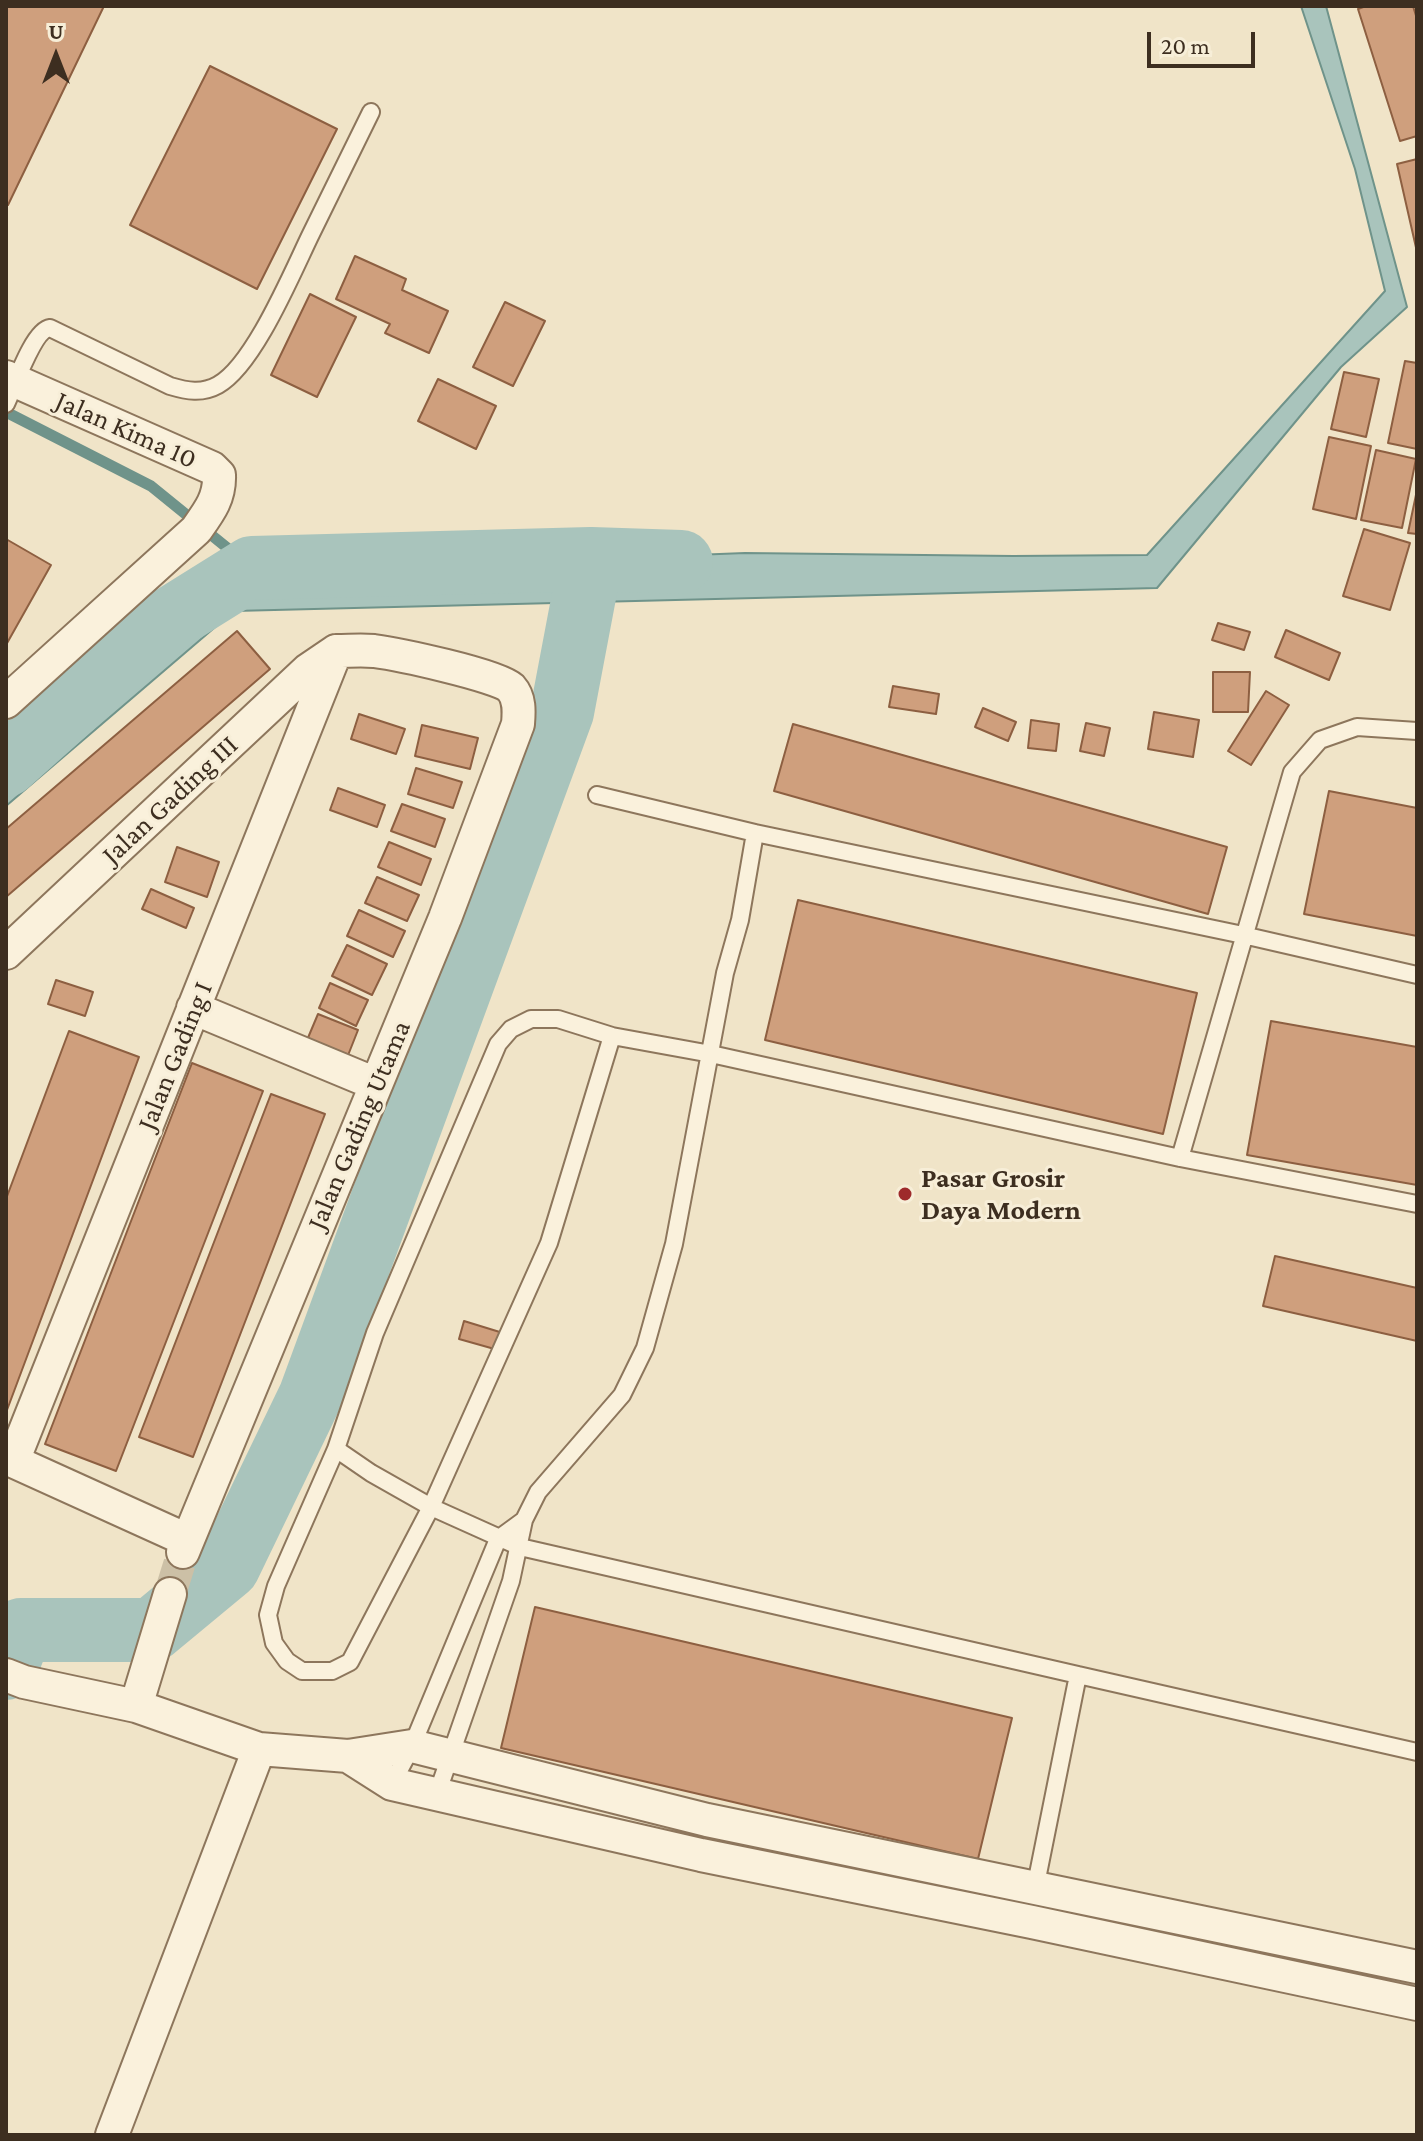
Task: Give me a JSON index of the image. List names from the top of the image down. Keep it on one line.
{"streets":{"street":["Jalan Kima 10","Jalan Gading III","Jalan Gading I","Jalan Gading Utama"]},"crossings":[["Jalan Gading III","Jalan Gading I"],["Jalan Gading III","Jalan Gading Utama"],["Jalan Gading I","Jalan Gading Utama"]],"places":["Pasar Grosir Daya Modern"],"scale_bar":"20 m","north":"top"}
